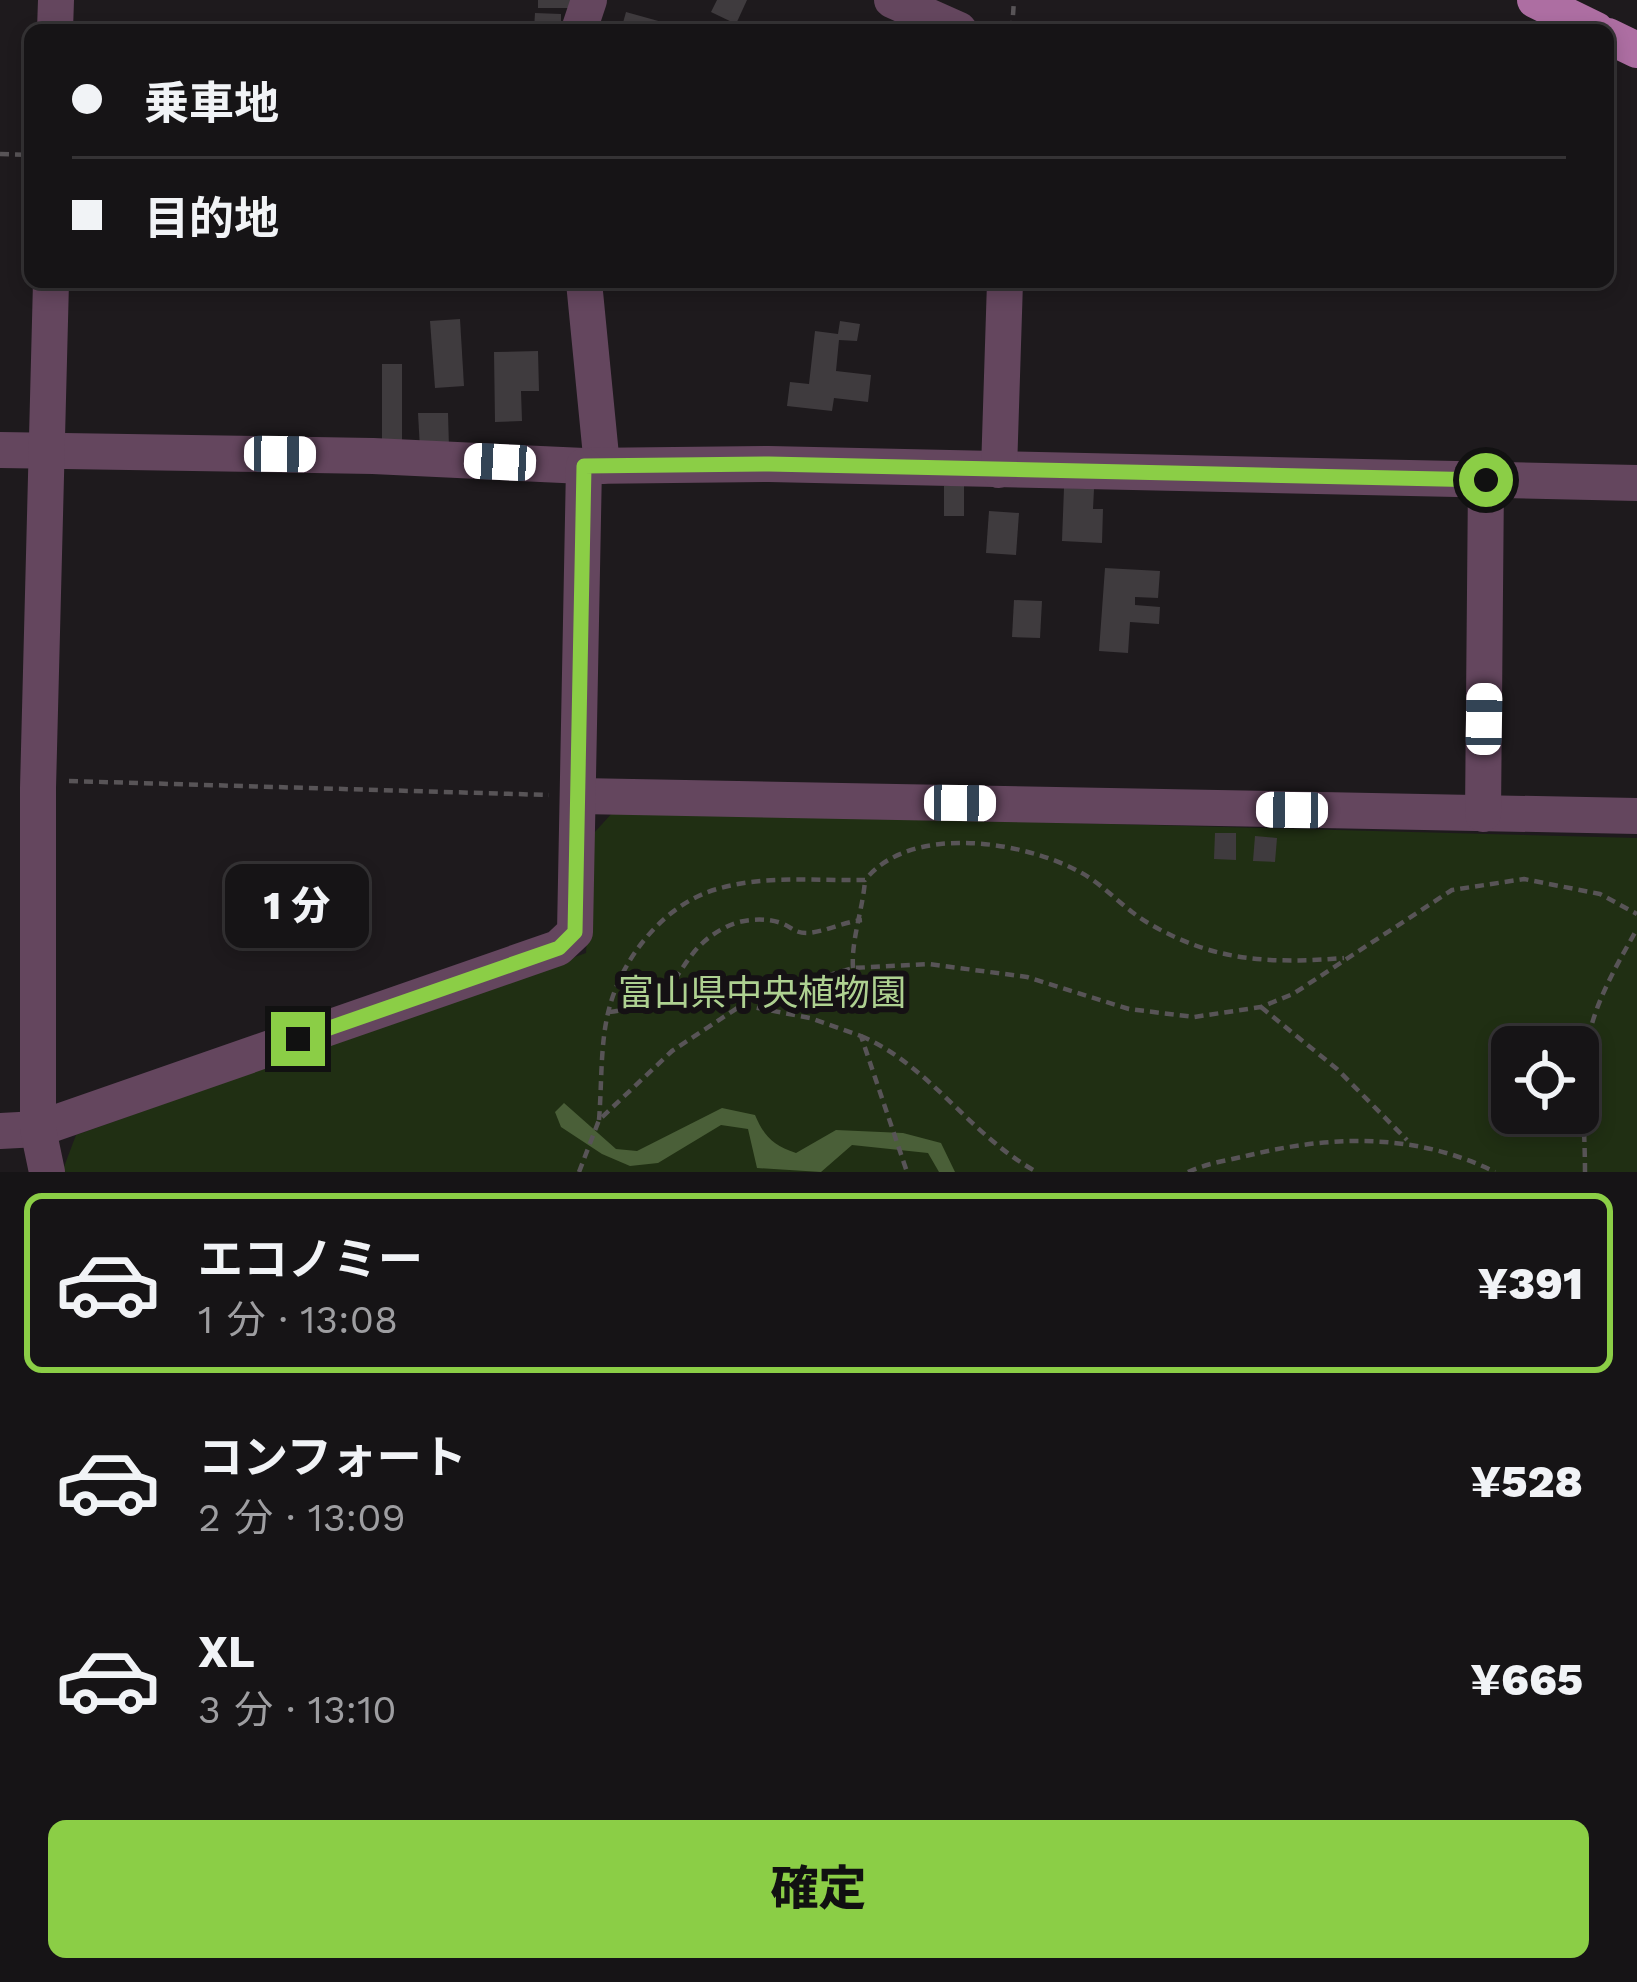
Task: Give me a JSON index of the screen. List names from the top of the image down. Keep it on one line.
{"parks":["富山県中央植物園"],"page":{"banner":["乗車地","目的地"],"bubble":"1 分","list":[{"name":"エコノミー","note":"1 分 · 13:08","value":"¥391"},{"name":"コンフォート","note":"2 分 · 13:09","value":"¥528"},{"name":"XL","note":"3 分 · 13:10","value":"¥665"}],"buttons":"確定"}}
